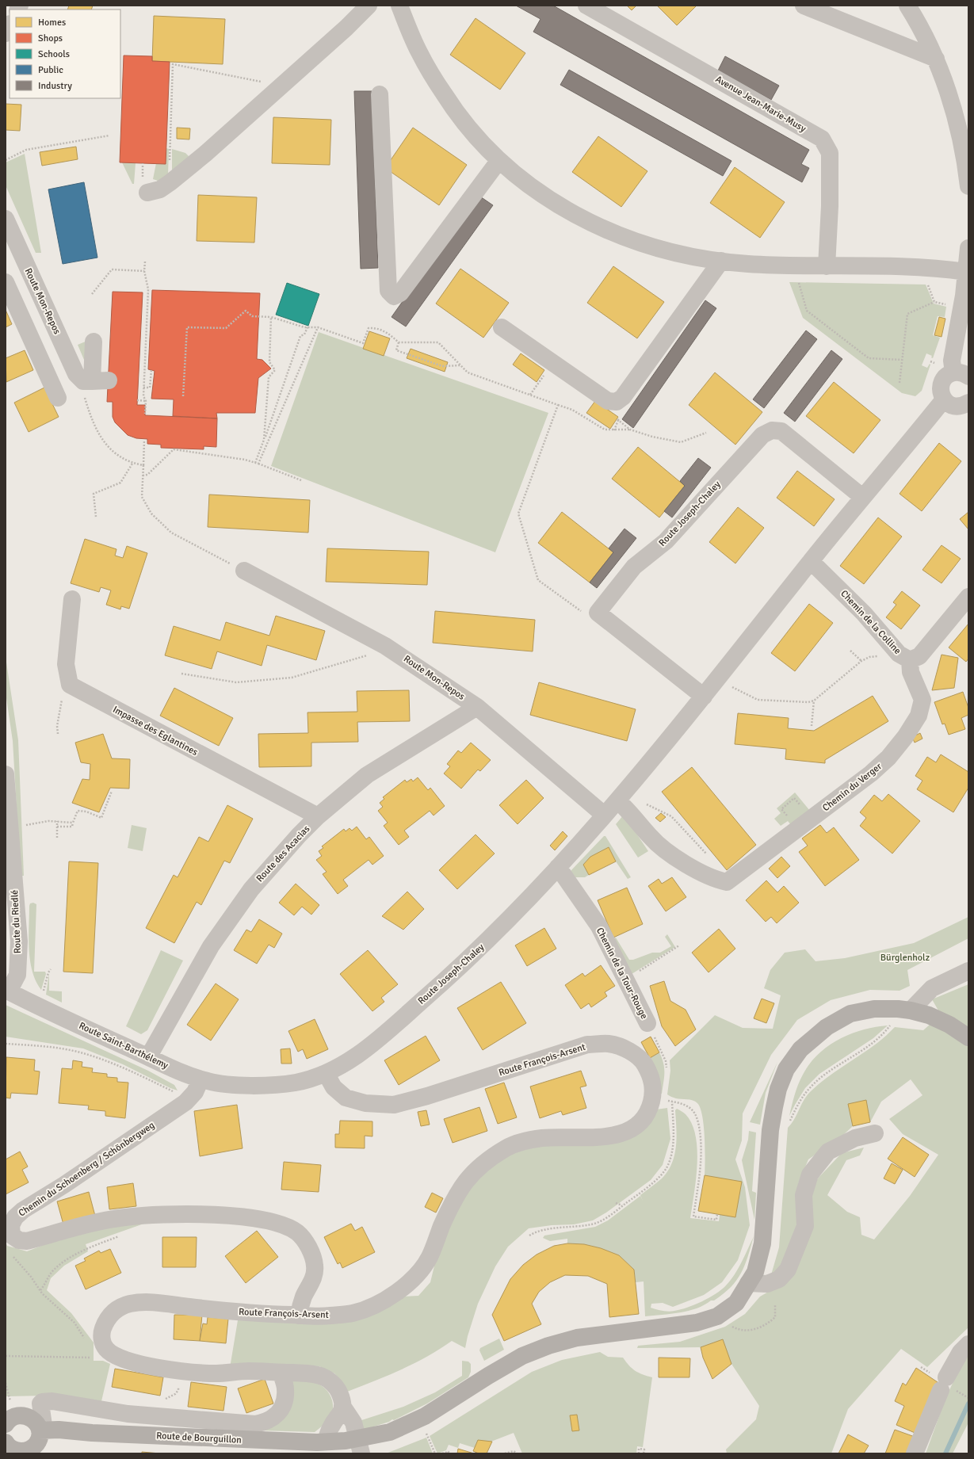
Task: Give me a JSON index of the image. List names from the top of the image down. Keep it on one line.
{"streets":{"main road":["Route de Bourguillon"],"street":["Avenue Jean-Marie-Musy","Route Mon-Repos","Route Joseph-Chaley","Chemin de la Colline","Impasse des Eglantines","Chemin du Verger","Route des Acacias","Route du Riedlé","Chemin de la Tour-Rouge","Route Saint-Barthélemy","Route François-Arsent","Chemin du Schoenberg / Schönbergweg"]},"crossings":[["Route Mon-Repos","Route Joseph-Chaley"],["Route Mon-Repos","Route des Acacias"],["Route Joseph-Chaley","Chemin de la Colline"],["Route Joseph-Chaley","Chemin du Verger"],["Route Joseph-Chaley","Chemin de la Tour-Rouge"],["Route Joseph-Chaley","Route Saint-Barthélemy"],["Route Joseph-Chaley","Route François-Arsent"],["Chemin de la Colline","Chemin du Verger"],["Impasse des Eglantines","Route des Acacias"],["Route des Acacias","Route Saint-Barthélemy"],["Route du Riedlé","Route Saint-Barthélemy"],["Route Saint-Barthélemy","Chemin du Schoenberg / Schönbergweg"],["Route François-Arsent","Chemin du Schoenberg / Schönbergweg"],["Route François-Arsent","Route de Bourguillon"]],"parks":["Bürglenholz"],"legend":["Homes","Shops","Schools","Public","Industry"]}
